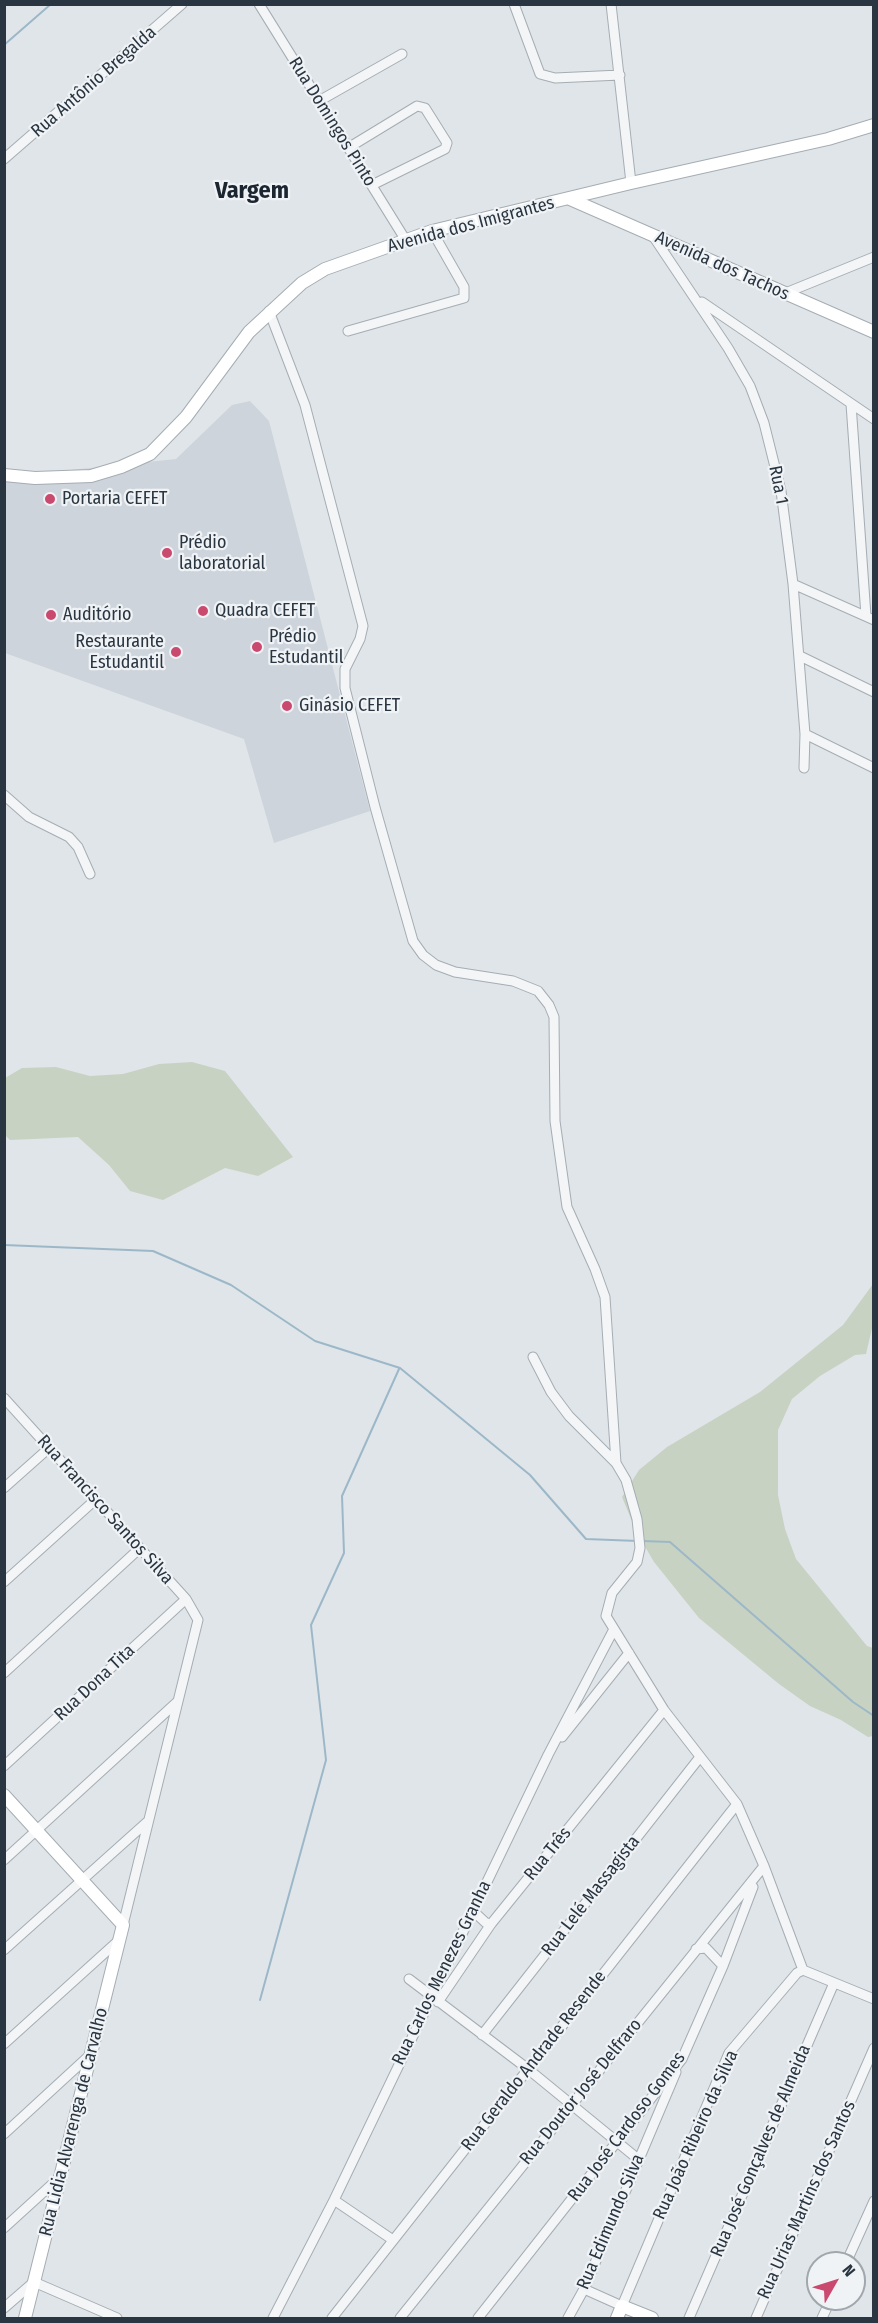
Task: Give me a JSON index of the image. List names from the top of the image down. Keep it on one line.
{"streets":{"street":["Rua Antônio Bregalda","Rua Domingos Pinto","Avenida dos Imigrantes","Avenida dos Tachos","Rua 1","Rua Francisco Santos Silva","Rua Dona Tita","Rua Três","Rua Lelé Massagista","Rua Carlos Menezes Granha","Rua Geraldo Andrade Resende","Rua Doutor José Delfraro","Rua Lidia Alvarenga de Carvalho","Rua José Cardoso Gomes","Rua João Ribeiro da Silva","Rua José Gonçalves de Almeida","Rua Urias Martins dos Santos","Rua Edimundo Silva"]},"crossings":[["Rua Domingos Pinto","Avenida dos Imigrantes"],["Avenida dos Imigrantes","Avenida dos Tachos"],["Avenida dos Tachos","Rua 1"],["Rua Francisco Santos Silva","Rua Dona Tita"],["Rua Francisco Santos Silva","Rua Lidia Alvarenga de Carvalho"],["Rua Três","Rua Carlos Menezes Granha"],["Rua Doutor José Delfraro","Rua José Cardoso Gomes"],["Rua José Cardoso Gomes","Rua Edimundo Silva"]],"districts":["Vargem"],"places":["Portaria CEFET","Prédio laboratorial","Quadra CEFET","Auditório","Prédio Estudantil","Restaurante Estudantil","Ginásio CEFET"],"north":"top right"}
